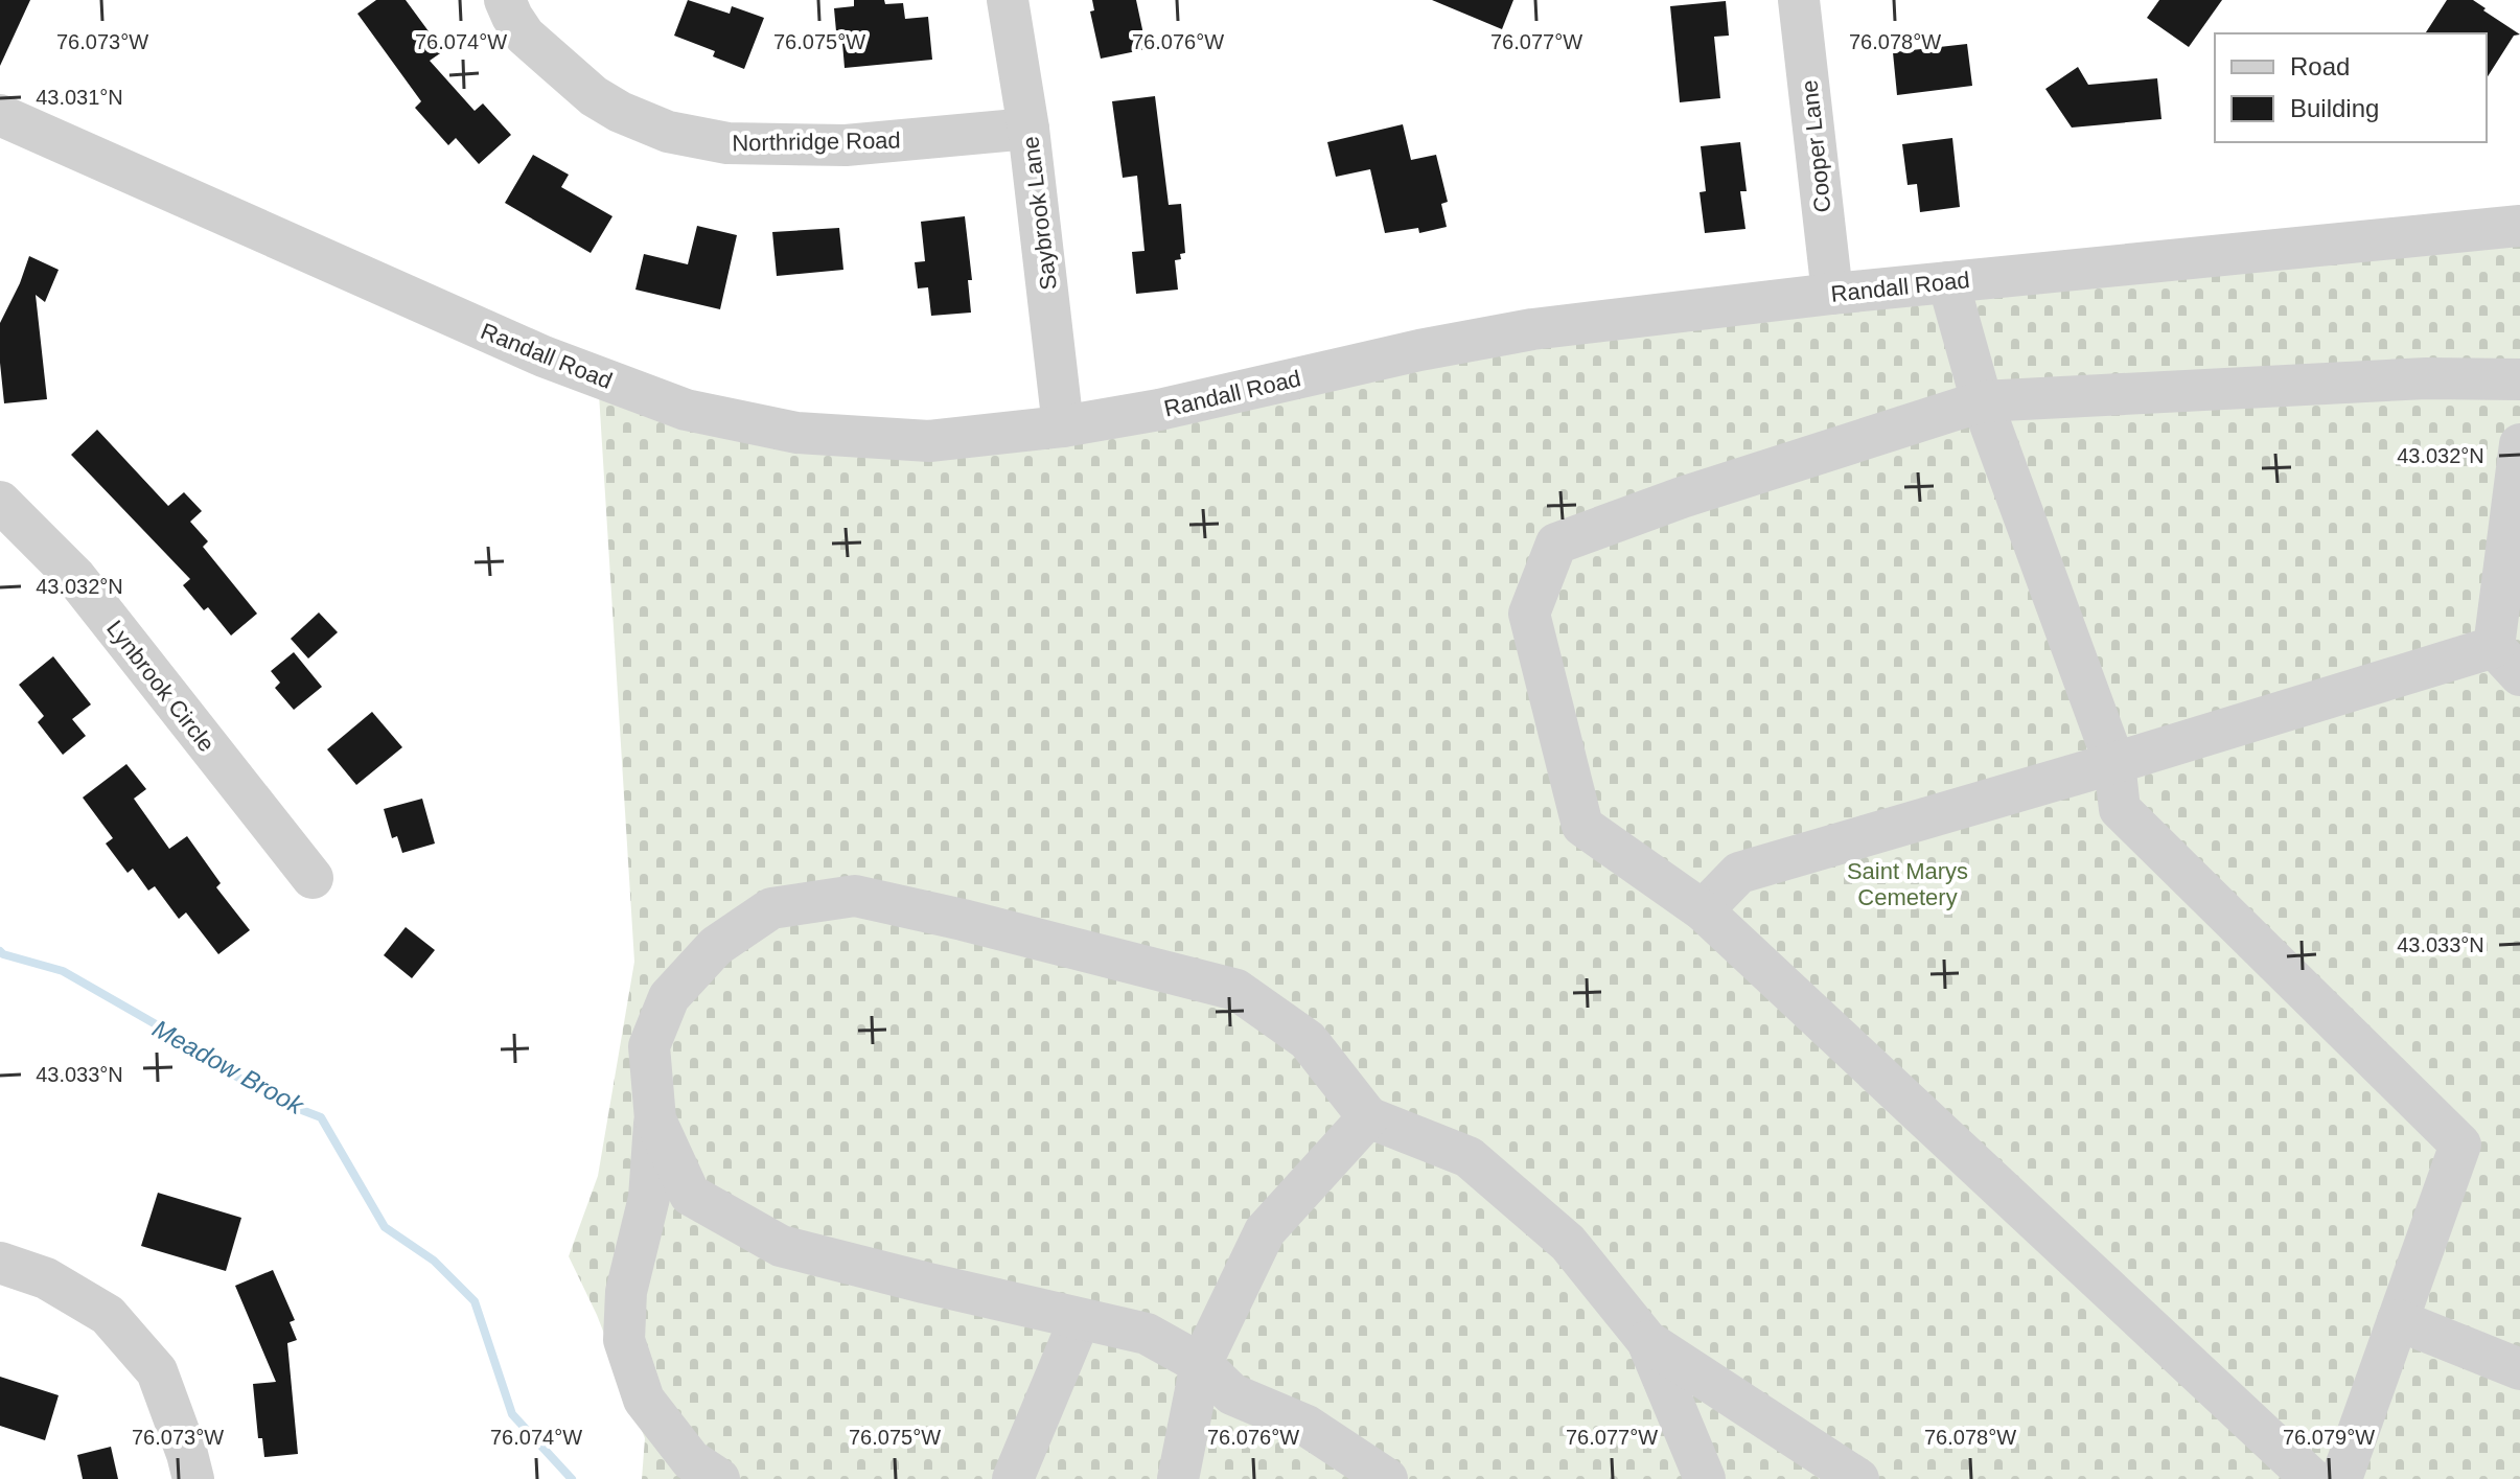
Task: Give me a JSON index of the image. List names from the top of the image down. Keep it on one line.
{"streets":{"street":["Northridge Road","Cooper Lane","Saybrook Lane","Randall Road","Lynbrook Circle"]},"crossings":[["Northridge Road","Saybrook Lane"],["Cooper Lane","Randall Road"],["Saybrook Lane","Randall Road"]],"water":["Meadow Brook"],"parks":["Saint Marys Cemetery"],"legend":["Road","Building"],"coordinates":["76.073°W","76.074°W","76.075°W","76.076°W","76.077°W","76.078°W","43.031°N","43.032°N","43.033°N","76.079°W"]}
